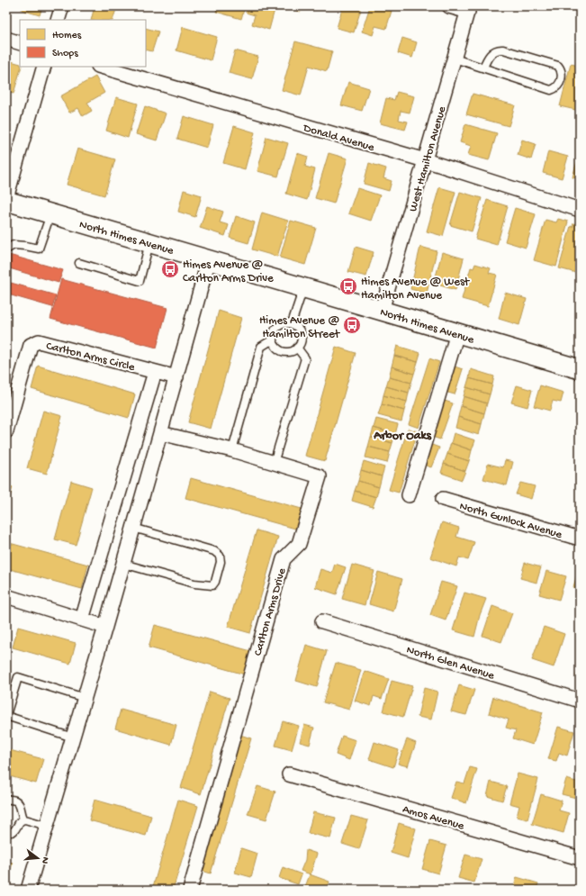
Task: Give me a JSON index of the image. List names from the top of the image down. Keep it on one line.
{"streets":{"street":["Donald Avenue","West Hamilton Avenue","North Himes Avenue","Carlton Arms Circle","North Gunlock Avenue","Carlton Arms Drive","North Glen Avenue","Amos Avenue"]},"crossings":[["Donald Avenue","West Hamilton Avenue"],["West Hamilton Avenue","North Himes Avenue"]],"districts":["Arbor Oaks"],"places":{"bus stop":["Himes Avenue @ Carlton Arms Drive","Himes Avenue @ West Hamilton Avenue","Himes Avenue @ Hamilton Street"]},"legend":["Homes","Shops"],"north":"right"}
